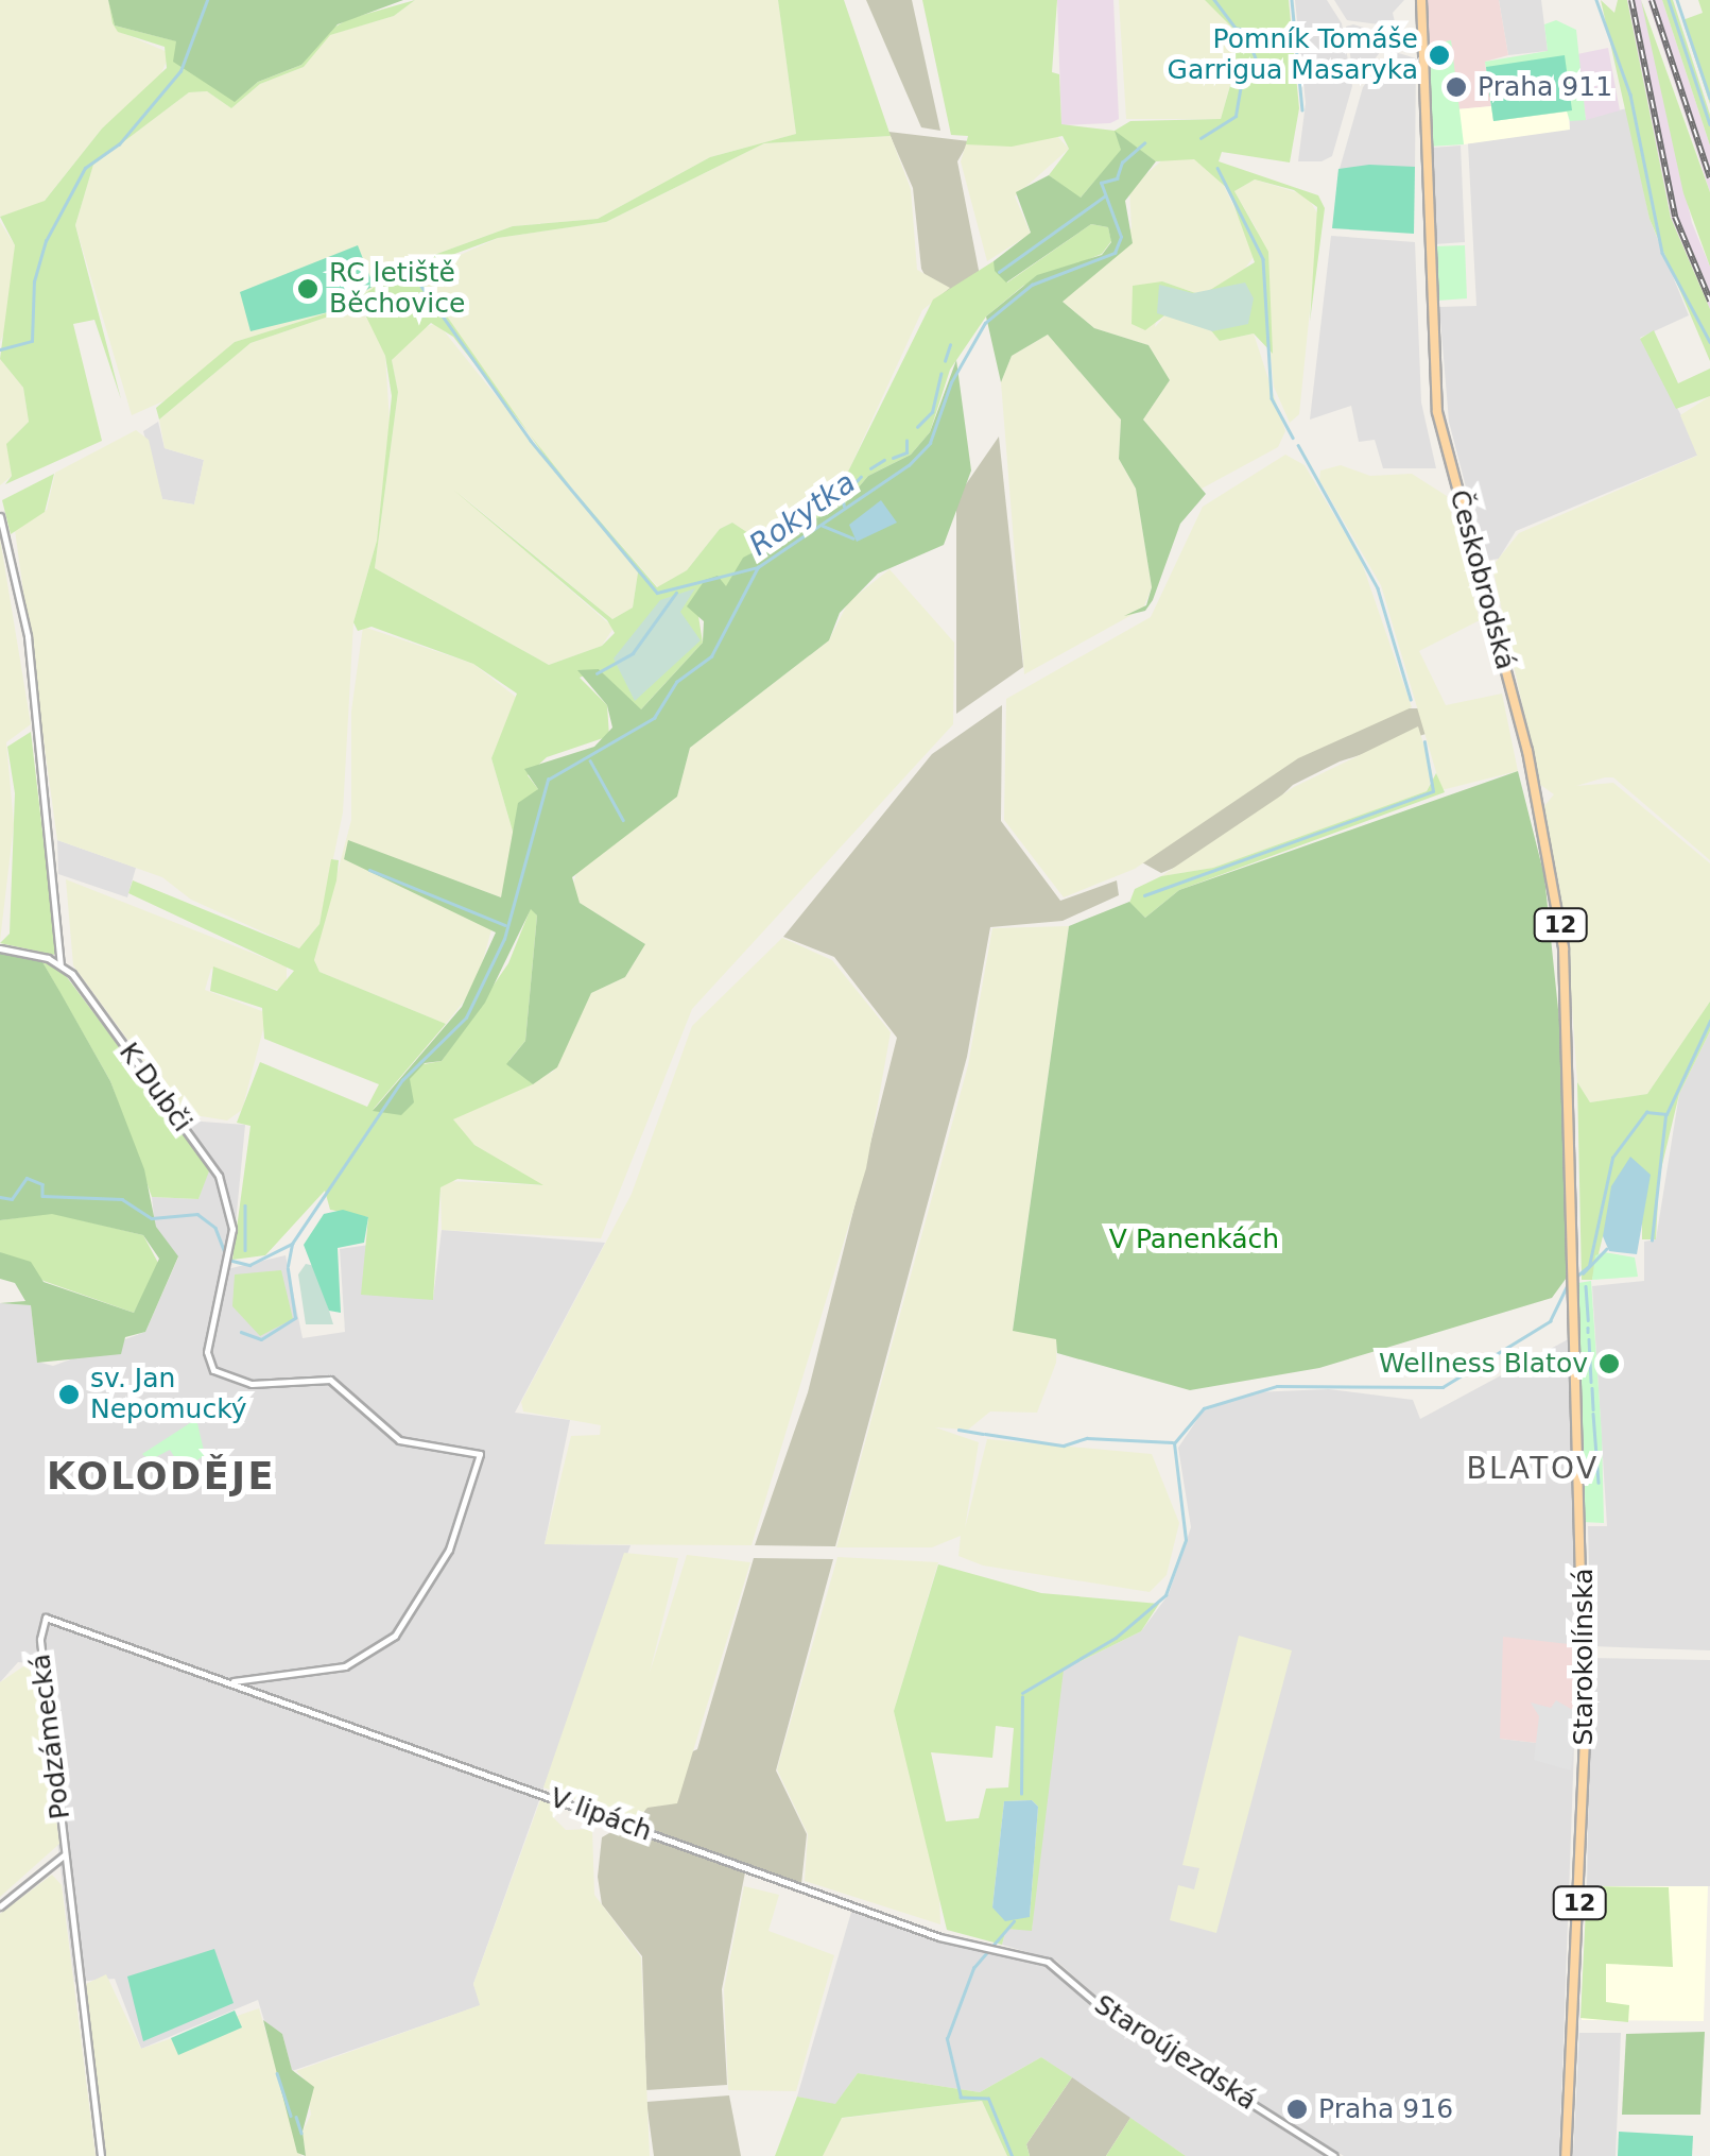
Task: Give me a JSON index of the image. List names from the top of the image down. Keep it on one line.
{"streets":{"main road":["Českobrodská","12","Starokolínská"],"street":["K Dubči","Podzámecká","V lipách","Staroújezdská"]},"crossings":[["Českobrodská","Starokolínská"],["Podzámecká","V lipách"],["V lipách","Staroújezdská"]],"districts":["BLATOV","KOLODĚJE"],"water":["Rokytka"],"parks":["V Panenkách"],"places":["Pomník Tomáše Garrigua Masaryka","Praha 911","RC letiště Běchovice","Wellness Blatov","sv. Jan Nepomucký","Praha 916"]}
